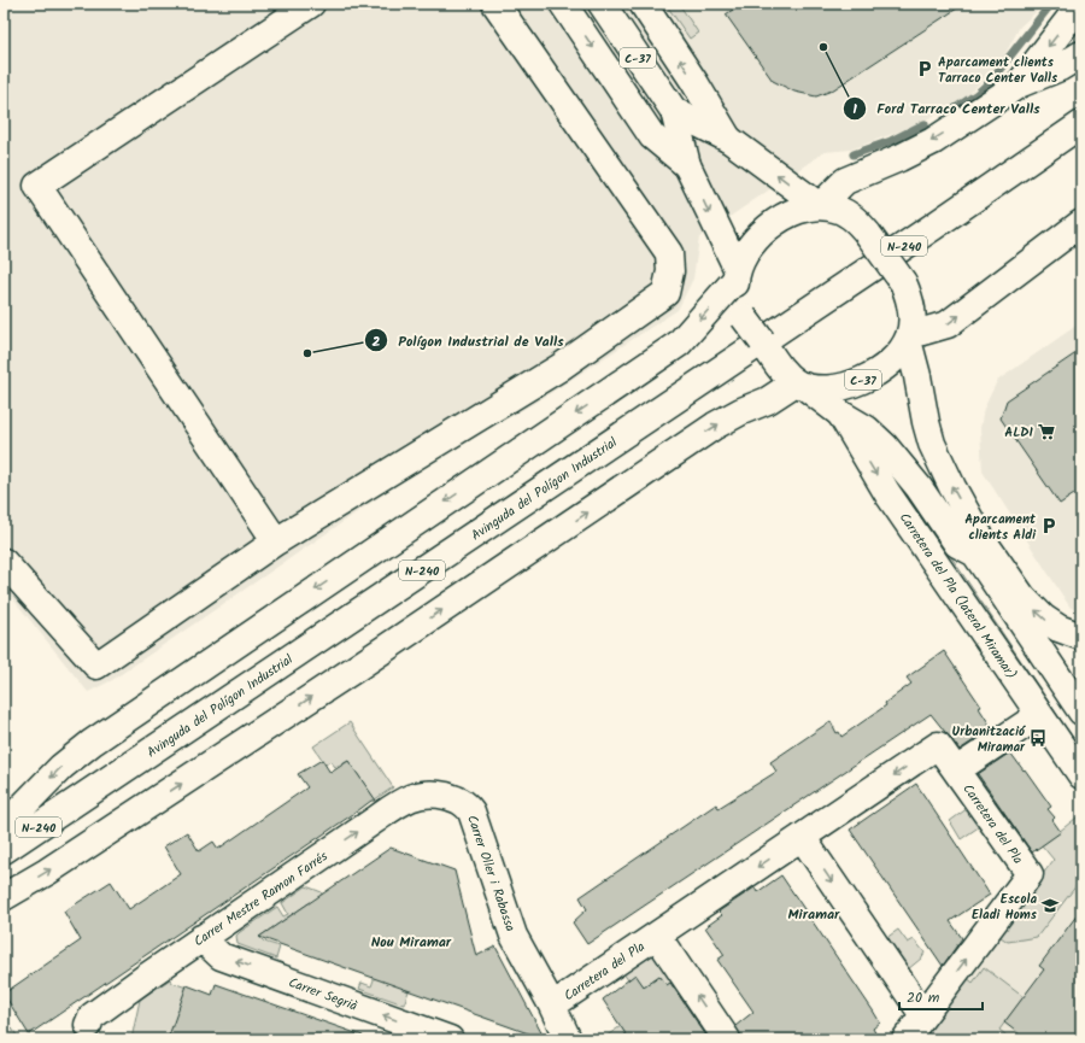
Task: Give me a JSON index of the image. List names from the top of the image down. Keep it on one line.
{"streets":{"main road":["C-37","N-240","Avinguda del Polígon Industrial","Carretera del Pla (lateral Miramar)","Carretera del Pla","Carrer Oller i Rabassa","Carrer Mestre Ramon Farrés","Carrer Segrià"]},"crossings":[["Carretera del Pla (lateral Miramar)","Carretera del Pla"],["Carretera del Pla","Carrer Oller i Rabassa"],["Carrer Oller i Rabassa","Carrer Mestre Ramon Farrés"],["Carrer Mestre Ramon Farrés","Carrer Segrià"]],"one_way":["Carrer Segrià"],"districts":["Miramar","Nou Miramar"],"places":{"other":["Ford Tarraco Center Valls","Polígon Industrial de Valls"],"parking":["Aparcament clients Tarraco Center Valls","Aparcament clients Aldi"],"supermarket":["ALDI"],"bus stop":["Urbanització Miramar"],"school or university":["Escola Eladi Homs"]},"scale_bar":"20 m"}
